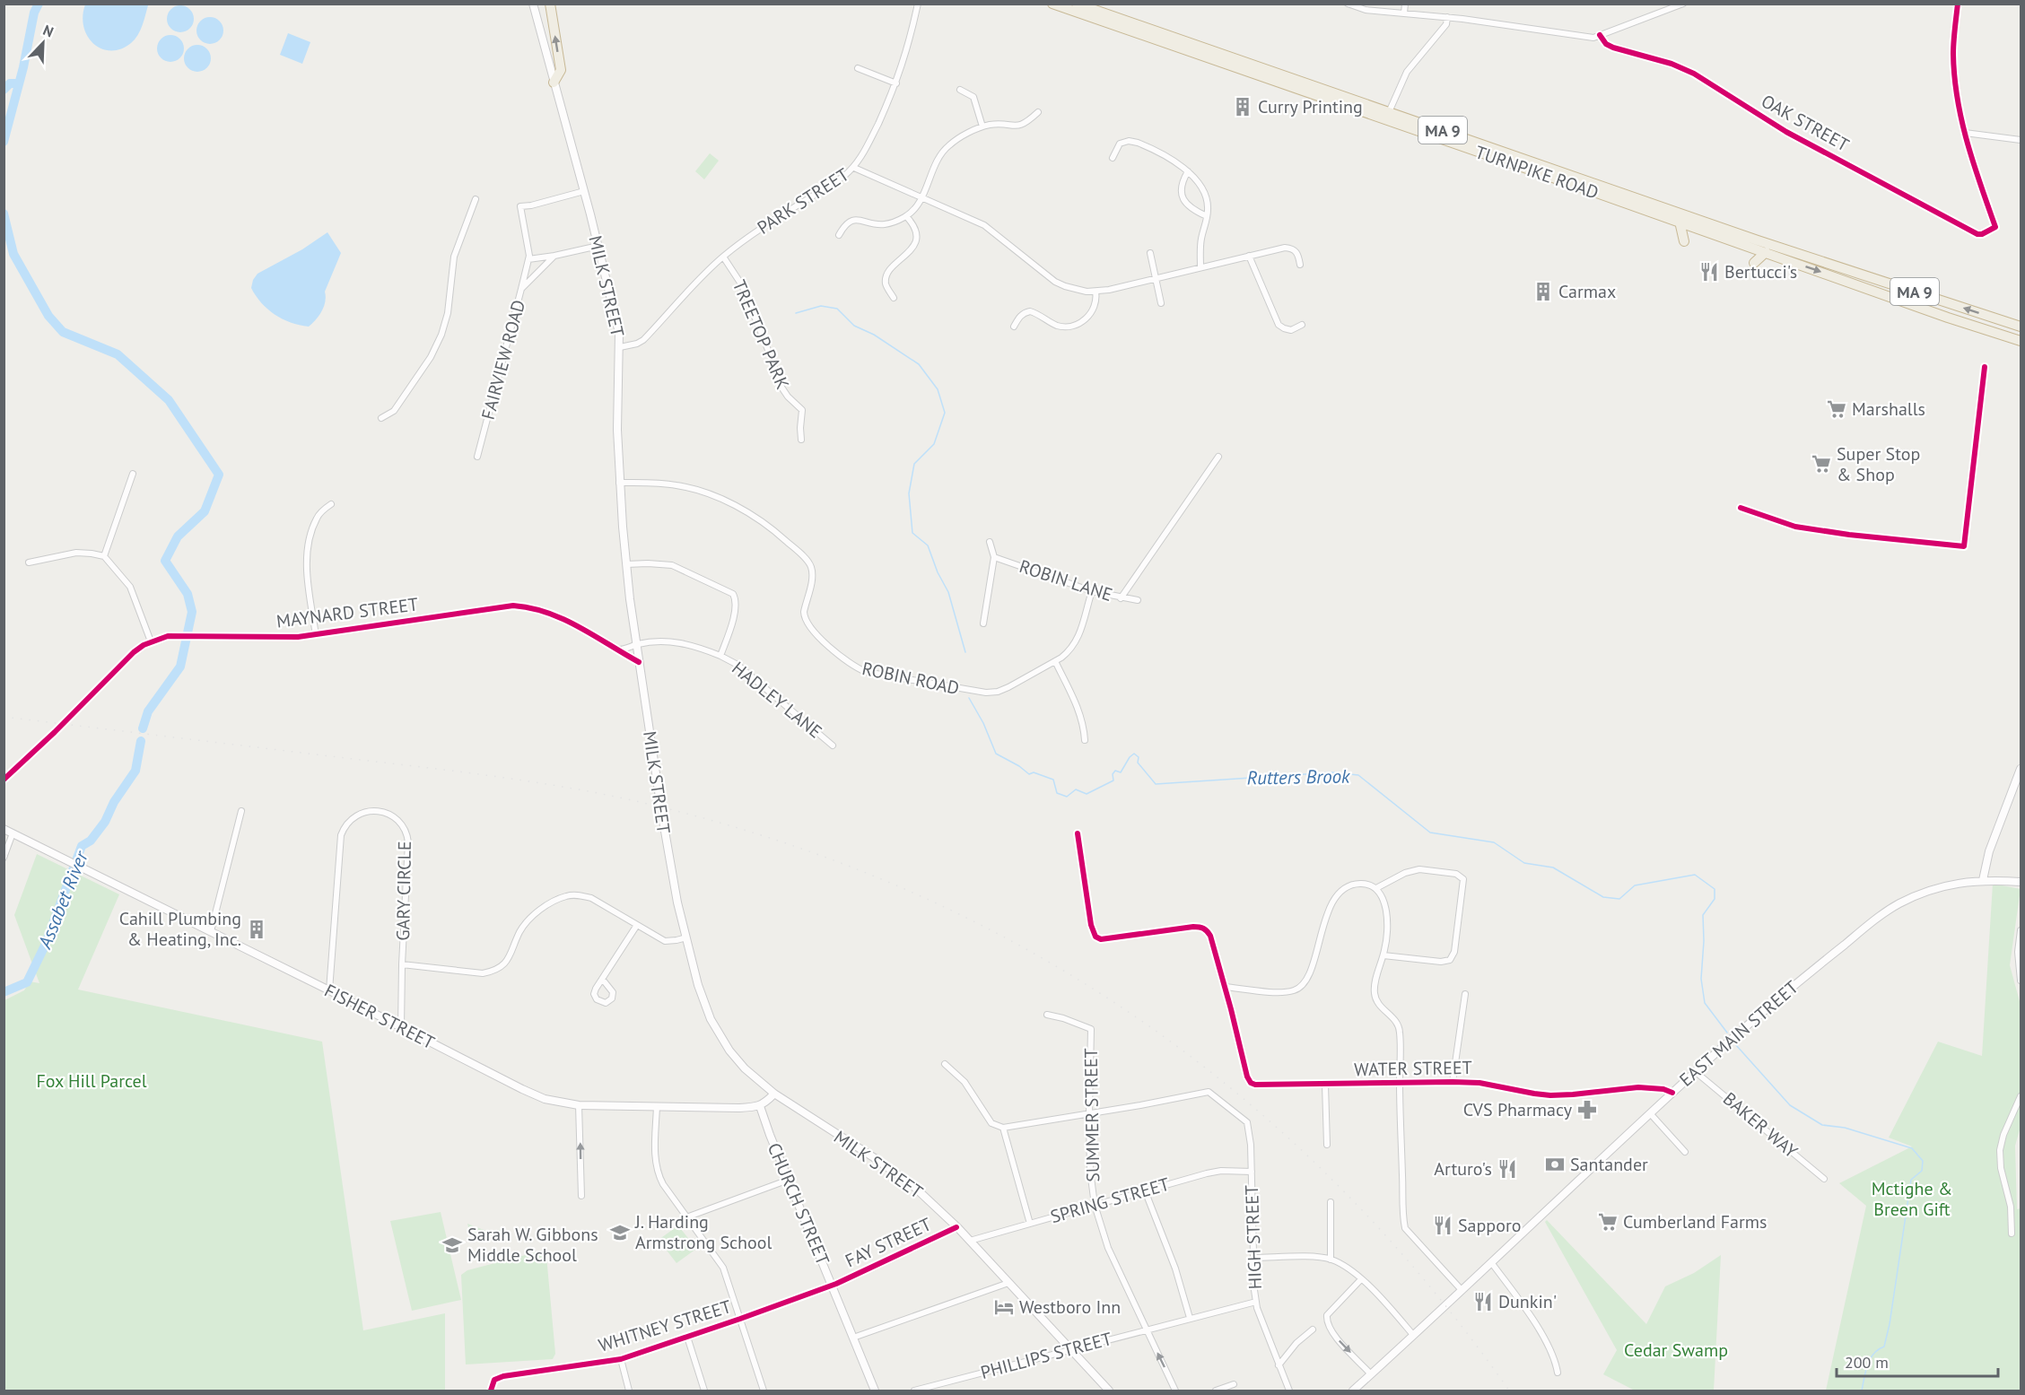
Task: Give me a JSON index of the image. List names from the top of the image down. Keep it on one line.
{"streets":{"highway":["MA 9","TURNPIKE ROAD"],"main road":["MILK STREET","FISHER STREET","EAST MAIN STREET","CHURCH STREET"],"street":["OAK STREET","PARK STREET","TREETOP PARK","FAIRVIEW ROAD","ROBIN LANE","MAYNARD STREET","ROBIN ROAD","HADLEY LANE","GARY CIRCLE","WATER STREET","SUMMER STREET","BAKER WAY","SPRING STREET","HIGH STREET","FAY STREET","WHITNEY STREET","PHILLIPS STREET"]},"crossings":[["PARK STREET","MILK STREET"],["PARK STREET","TREETOP PARK"],["MILK STREET","MAYNARD STREET"],["MILK STREET","ROBIN ROAD"],["MILK STREET","HADLEY LANE"],["MILK STREET","SPRING STREET"],["MILK STREET","FAY STREET"],["MILK STREET","PHILLIPS STREET"],["ROBIN LANE","ROBIN ROAD"],["GARY CIRCLE","FISHER STREET"],["FISHER STREET","CHURCH STREET"],["EAST MAIN STREET","WATER STREET"],["EAST MAIN STREET","BAKER WAY"],["SUMMER STREET","SPRING STREET"],["SUMMER STREET","HIGH STREET"],["SUMMER STREET","PHILLIPS STREET"],["SPRING STREET","HIGH STREET"],["CHURCH STREET","FAY STREET"],["CHURCH STREET","WHITNEY STREET"],["HIGH STREET","PHILLIPS STREET"],["FAY STREET","WHITNEY STREET"]],"water":["Rutters Brook","Assabet River"],"parks":["Fox Hill Parcel","Mctighe & Breen Gift","Cedar Swamp"],"places":{"building":["Curry Printing","Carmax","Cahill Plumbing & Heating, Inc."],"restaurant":["Bertucci's","Arturo's","Sapporo","Dunkin'"],"supermarket":["Marshalls","Super Stop & Shop","Cumberland Farms"],"pharmacy":["CVS Pharmacy"],"bank":["Santander"],"school or university":["J. Harding Armstrong School","Sarah W. Gibbons Middle School"],"hotel":["Westboro Inn"]},"scale_bar":"200 m","north":"top right"}
